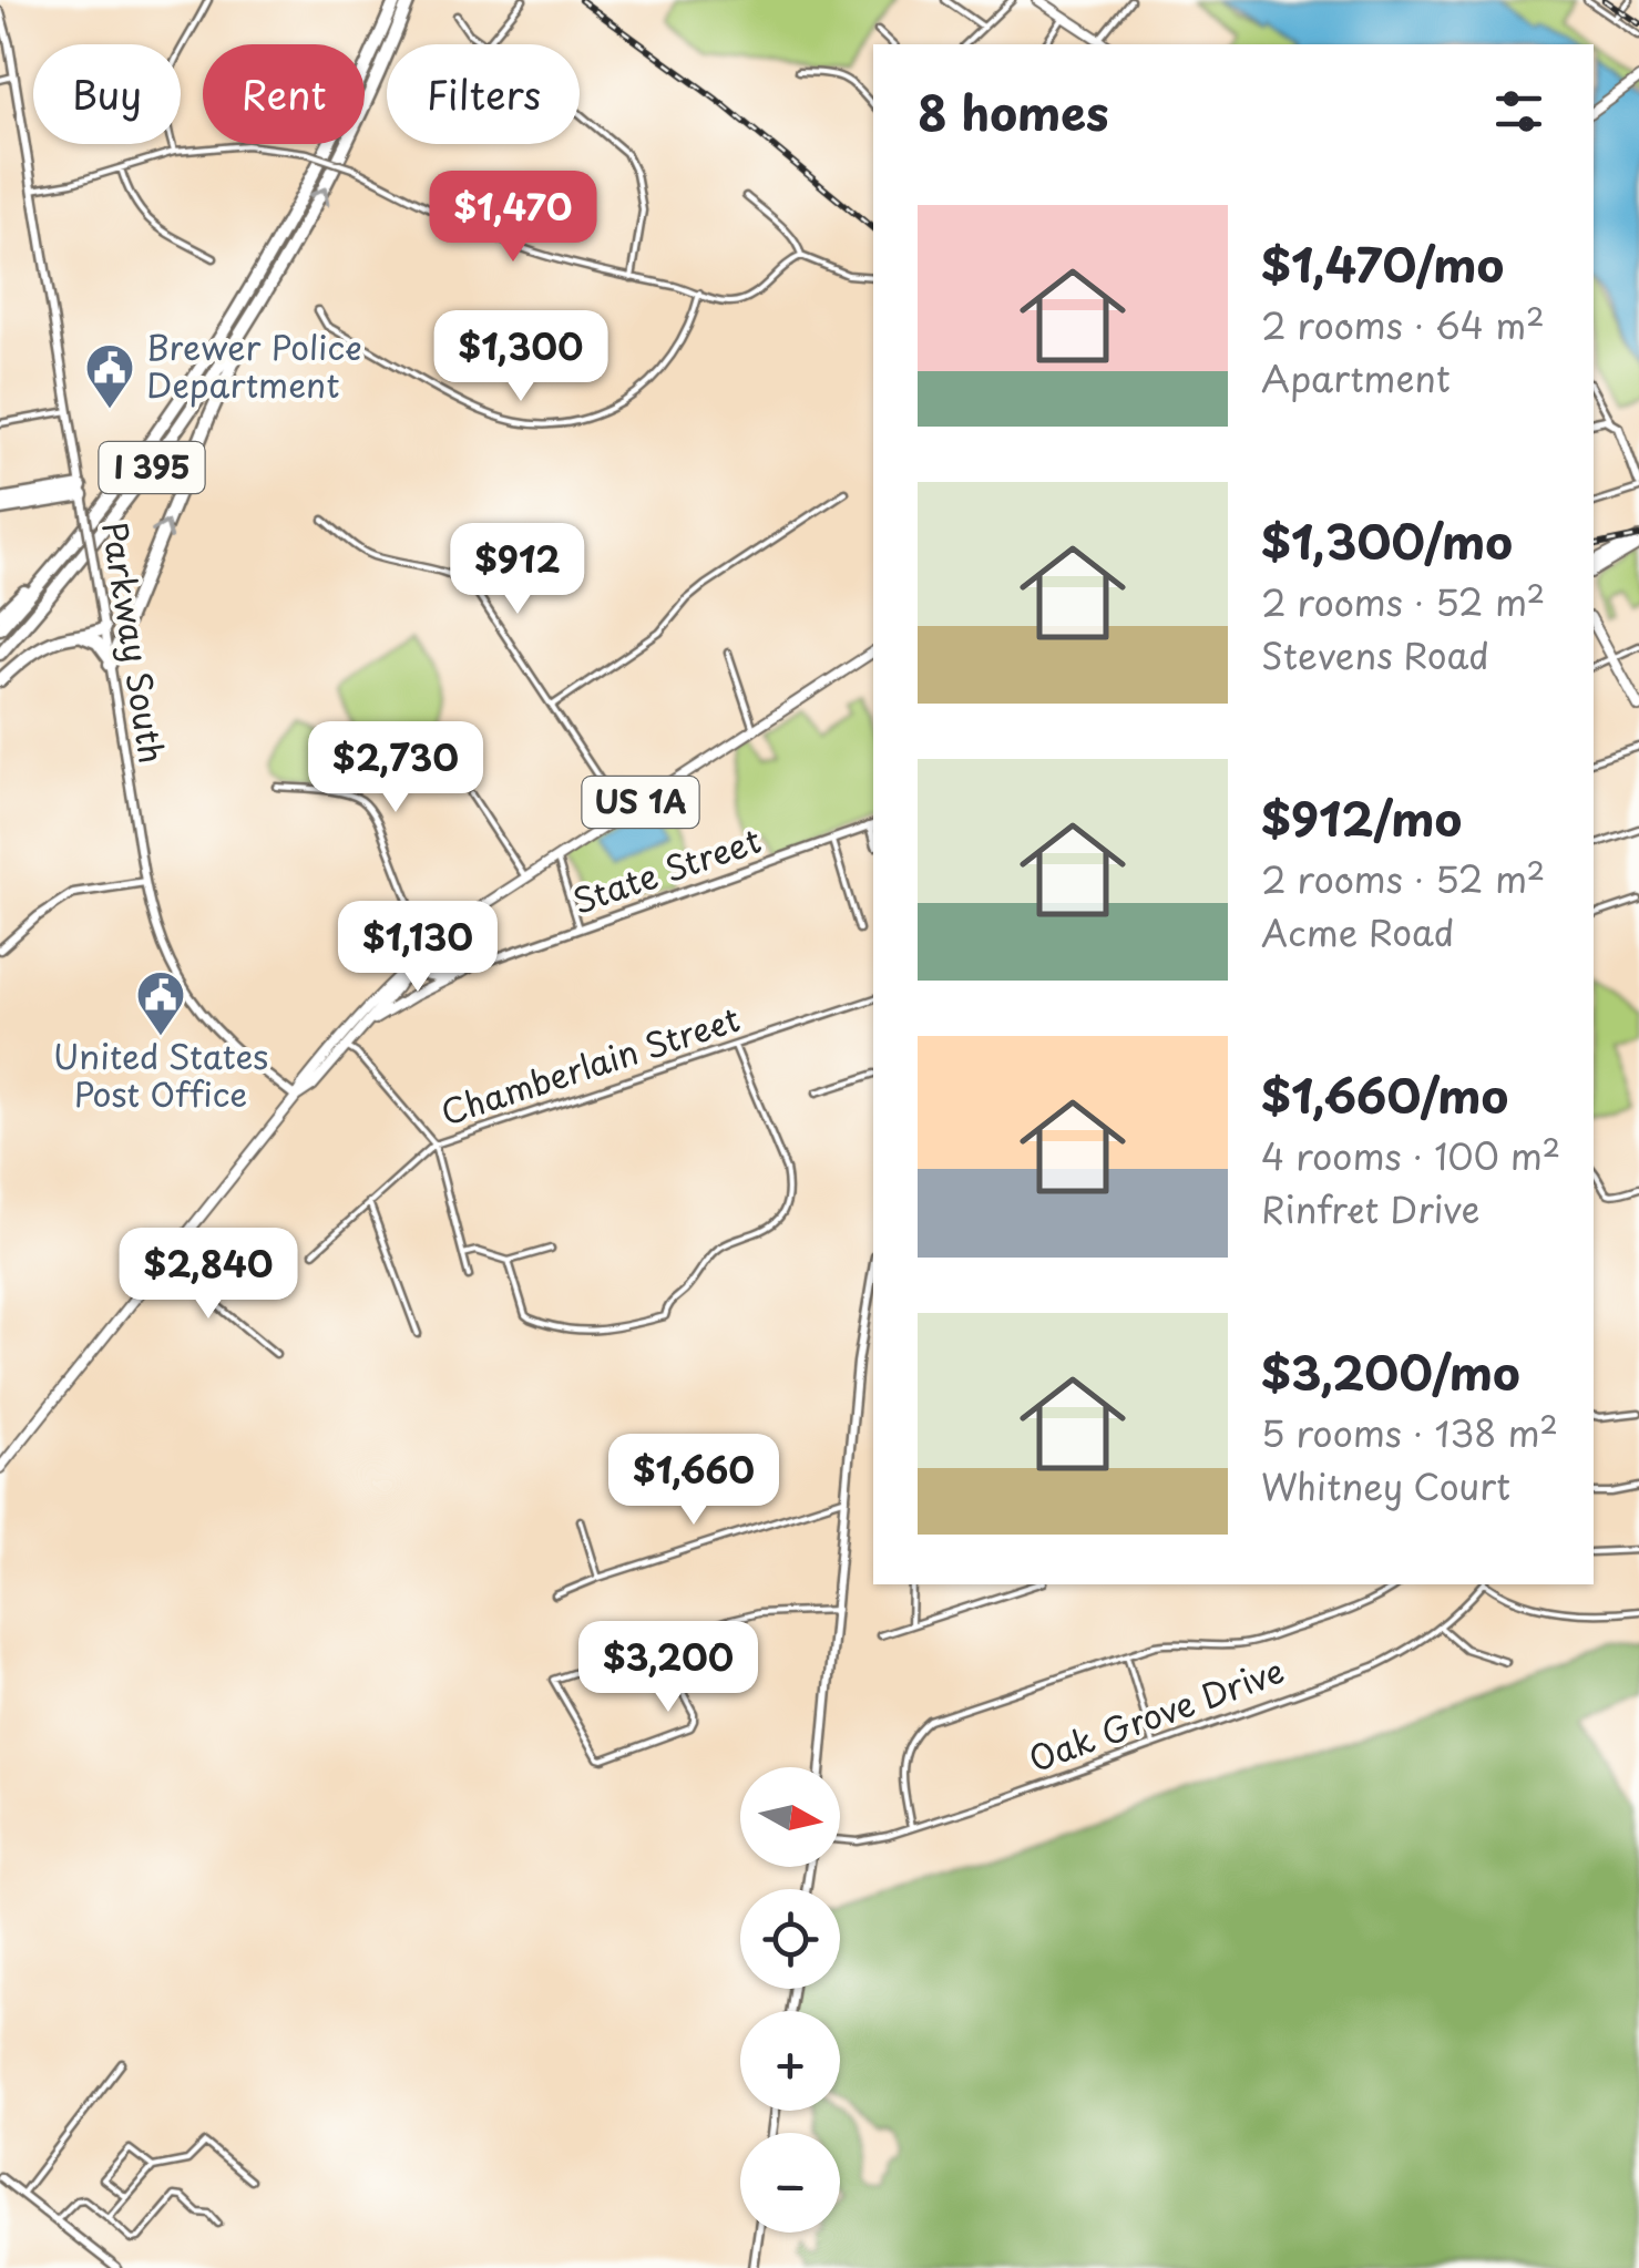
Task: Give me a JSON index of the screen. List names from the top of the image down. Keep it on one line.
{"streets":{"highway":["I 395"],"main road":["Parkway South","US 1A","State Street"],"street":["Chamberlain Street","Oak Grove Drive"]},"crossings":[["Parkway South","US 1A"],["US 1A","State Street"],["US 1A","Chamberlain Street"]],"places":{"public building":["Brewer Police Department","United States Post Office"]},"north":"right","page":{"chip":["Buy","Rent","Filters"],"heading":"8 homes","price":["$1,470","$1,300","$912","$2,730","$1,130","$2,840","$1,660","$3,200"],"list":[{"name":"$1,470/mo","note":"2 rooms · 64 m² · Apartment"},{"name":"$1,300/mo","note":"2 rooms · 52 m² · Stevens Road"},{"name":"$912/mo","note":"2 rooms · 52 m² · Acme Road"},{"name":"$1,660/mo","note":"4 rooms · 100 m² · Rinfret Drive"},{"name":"$3,200/mo","note":"5 rooms · 138 m² · Whitney Court"}],"map_buttons":["+","−"]}}
